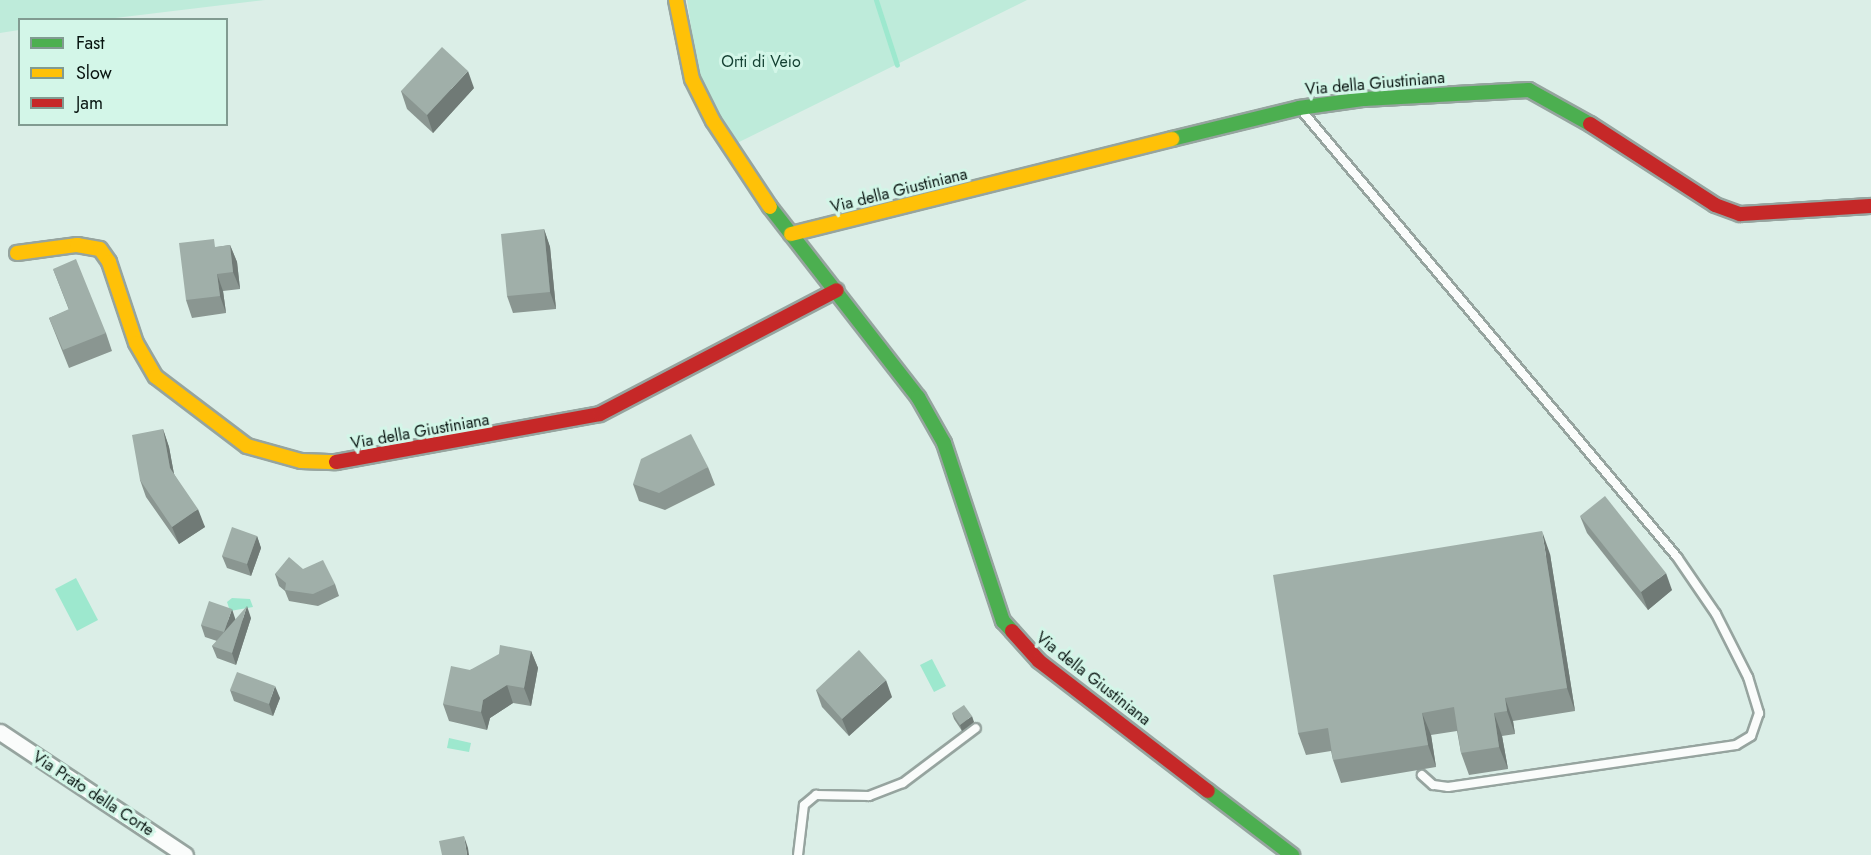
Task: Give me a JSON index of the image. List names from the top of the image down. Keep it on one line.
{"streets":{"street":["Via della Giustiniana","Via Prato della Corte"]},"parks":["Orti di Veio"],"legend":["Fast","Slow","Jam"]}
